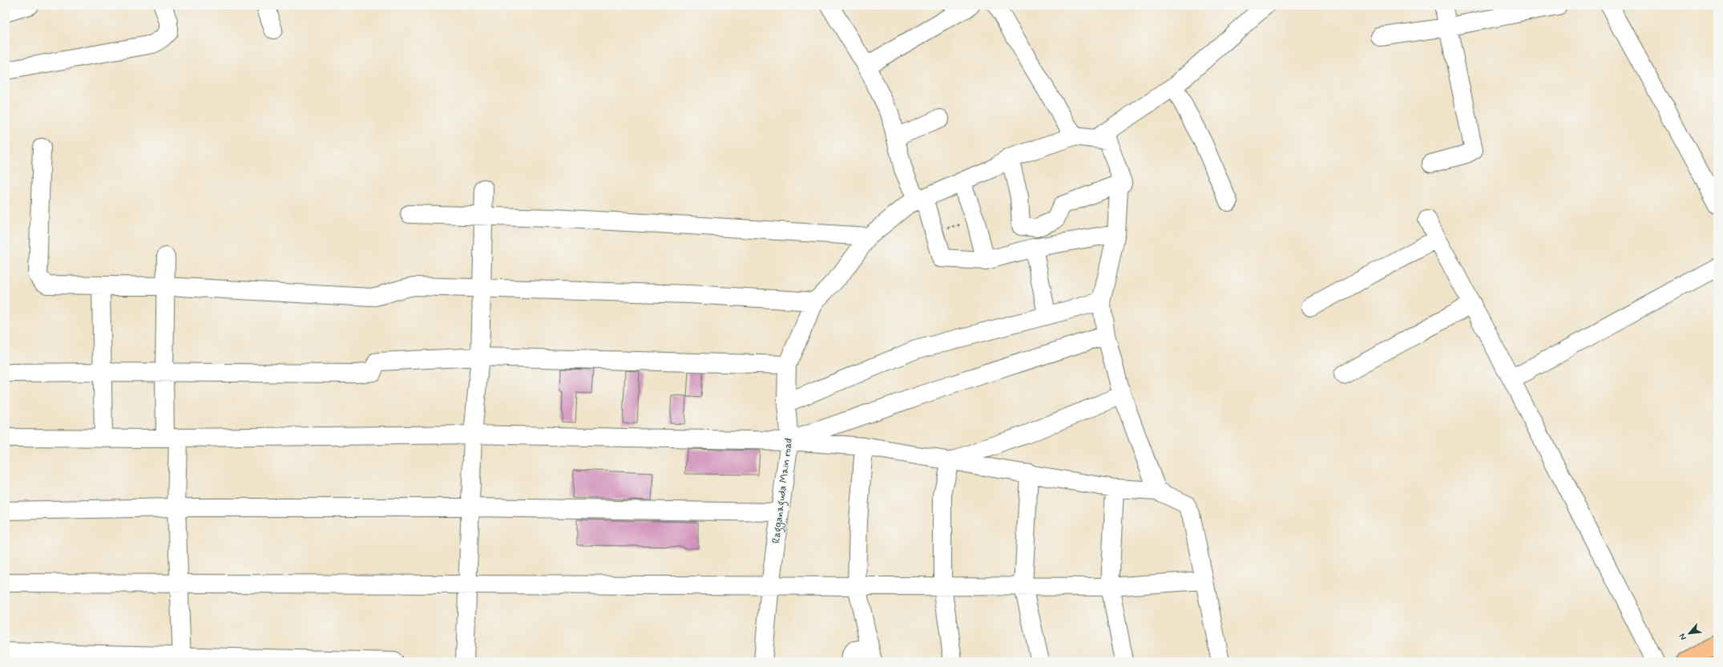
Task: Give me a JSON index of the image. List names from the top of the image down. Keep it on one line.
{"streets":{"street":["Ragganaguda Main road"]},"north":"bottom left"}
